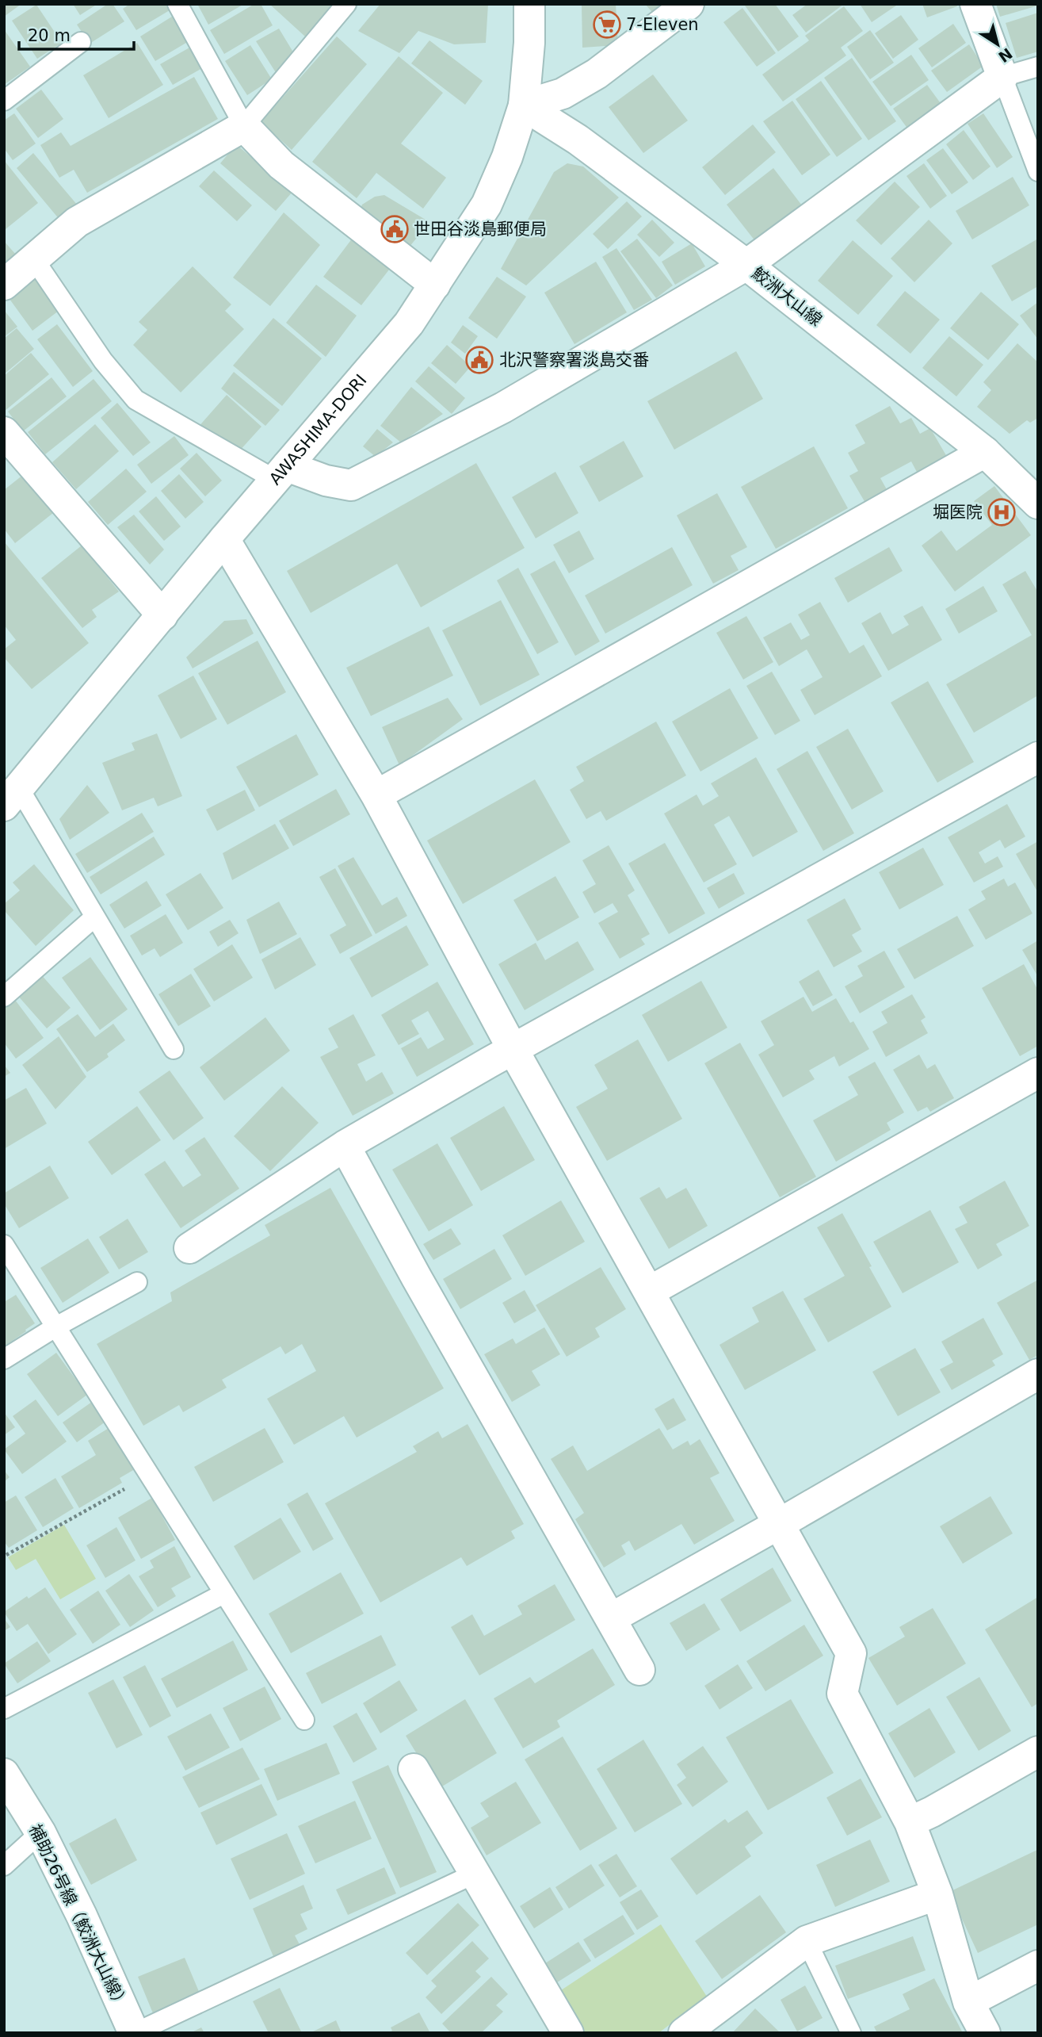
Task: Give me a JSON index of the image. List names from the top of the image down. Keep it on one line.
{"streets":{"street":["鮫洲大山線","AWASHIMA-DORI","補助26号線（鮫洲大山線）"]},"crossings":[["鮫洲大山線","AWASHIMA-DORI"]],"places":{"supermarket":["7-Eleven"],"public building":["世田谷淡島郵便局","北沢警察署淡島交番"],"hospital":["堀医院"]},"scale_bar":"20 m","north":"bottom right"}
